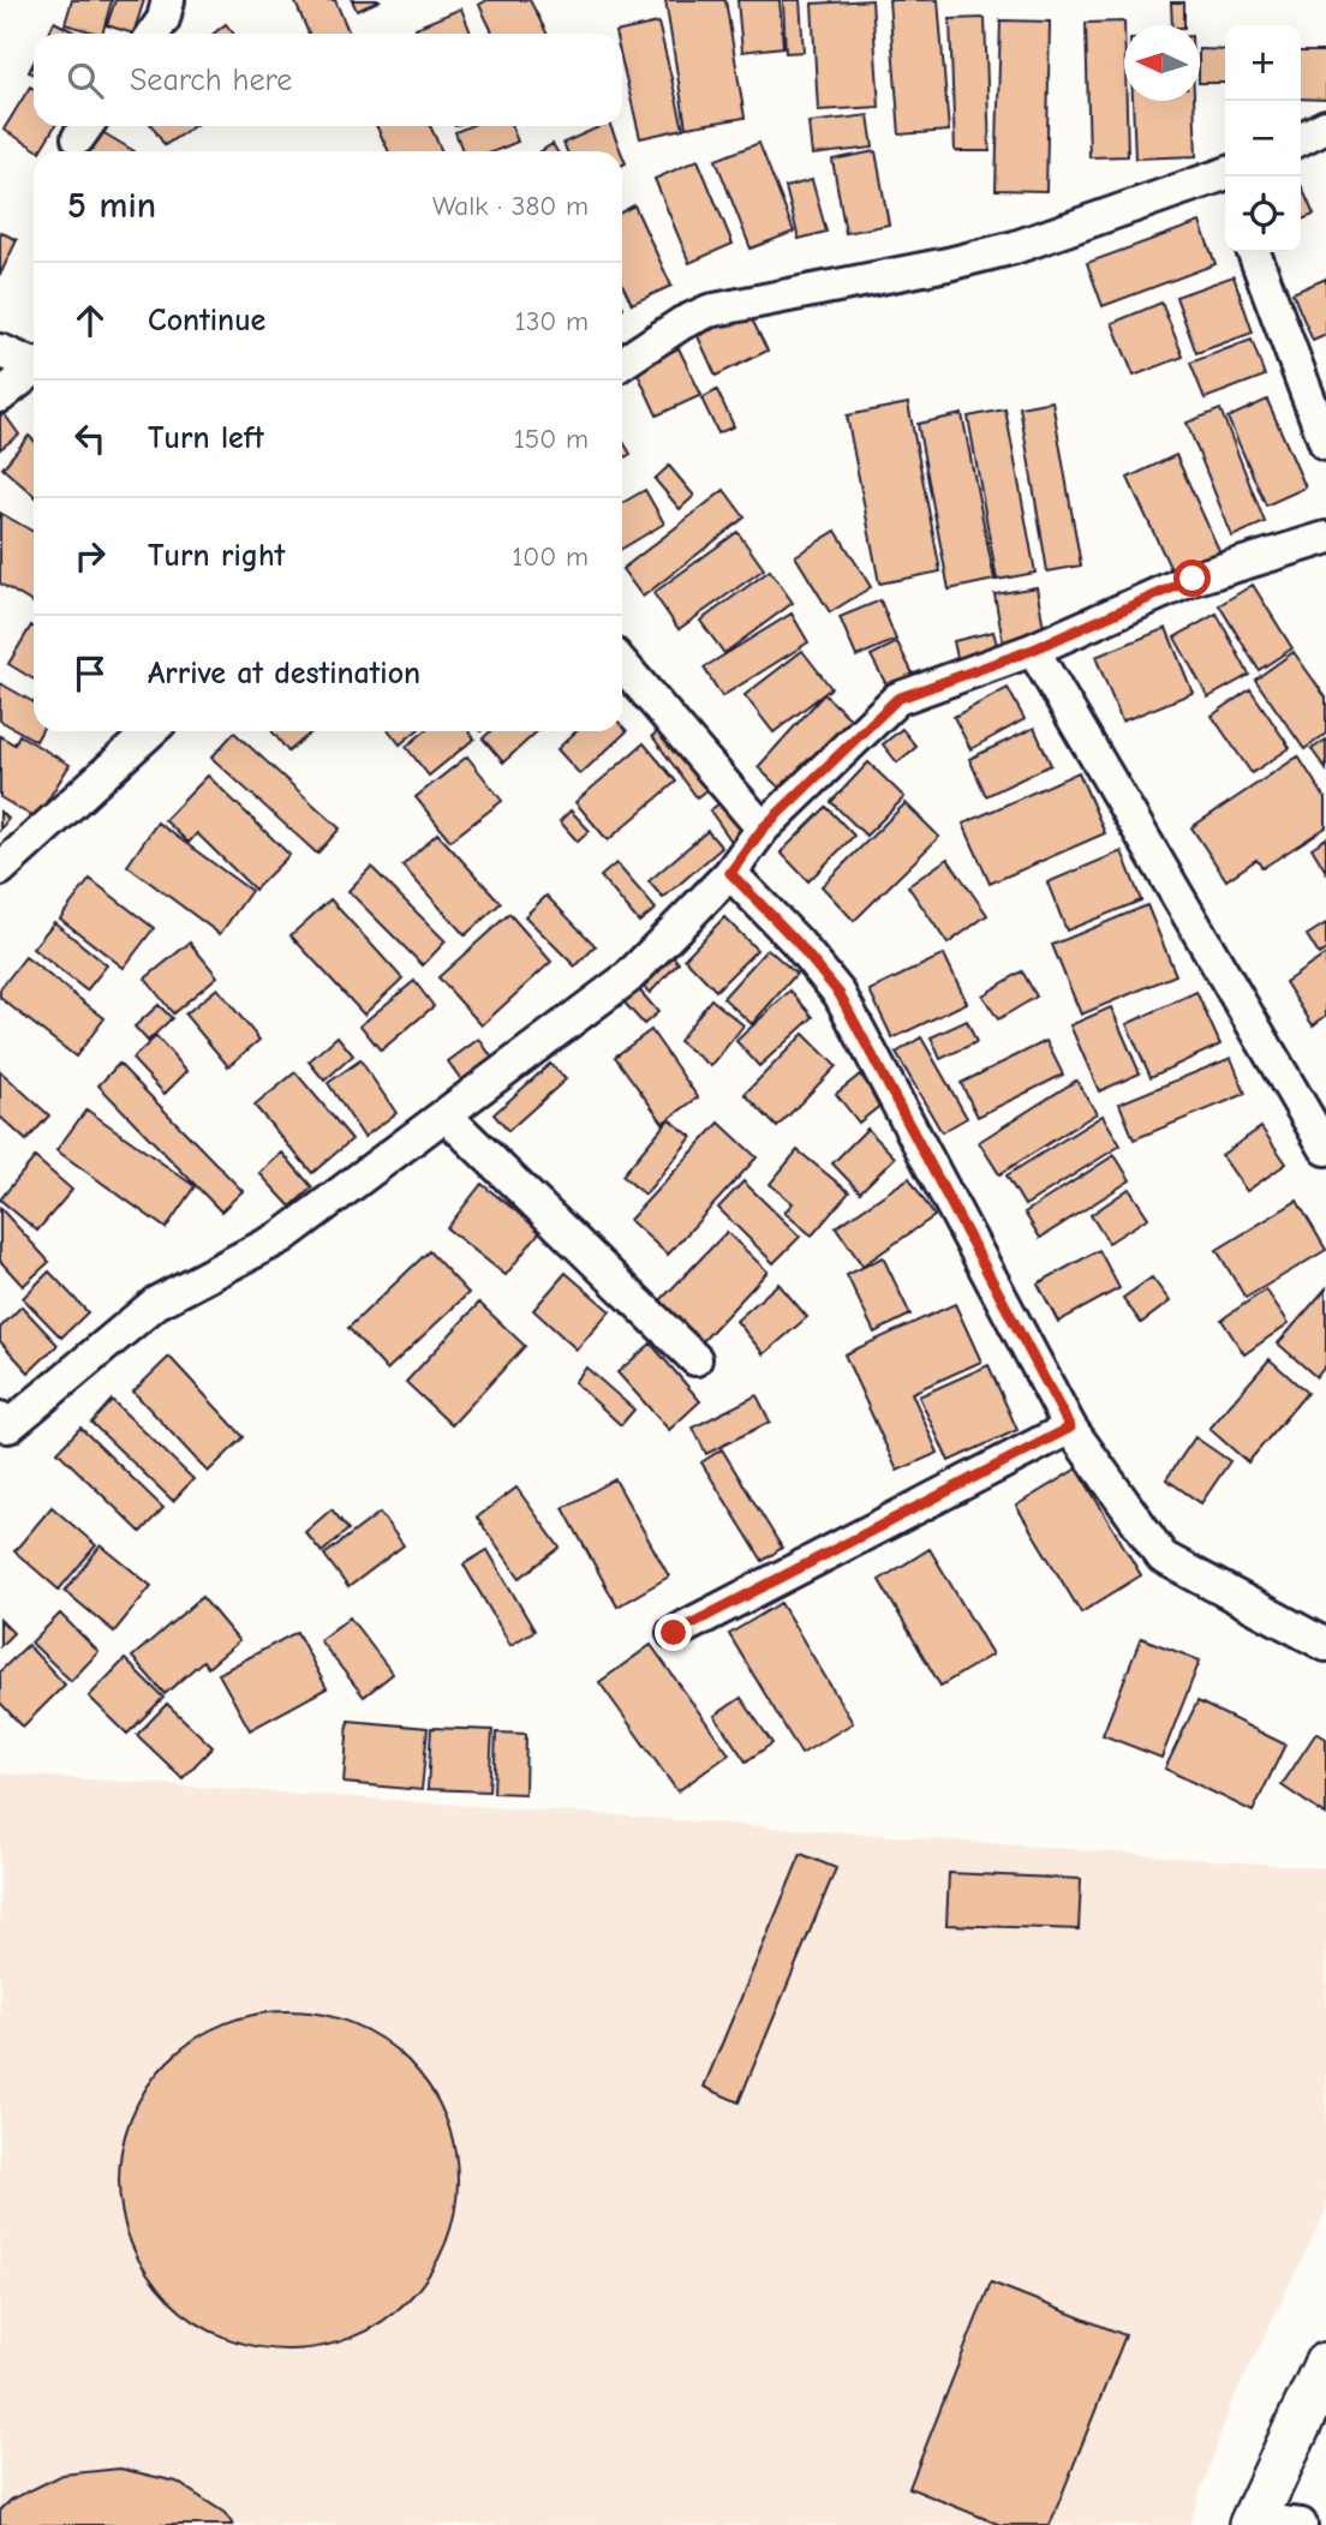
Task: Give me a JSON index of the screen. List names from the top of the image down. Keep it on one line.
{"north":"left","page":{"map_buttons":["+","−"],"search":"Search here","heading":["5 min","Walk · 380 m"],"list":[["Continue","130 m"],["Turn left","150 m"],["Turn right","100 m"],"Arrive at destination"]}}
